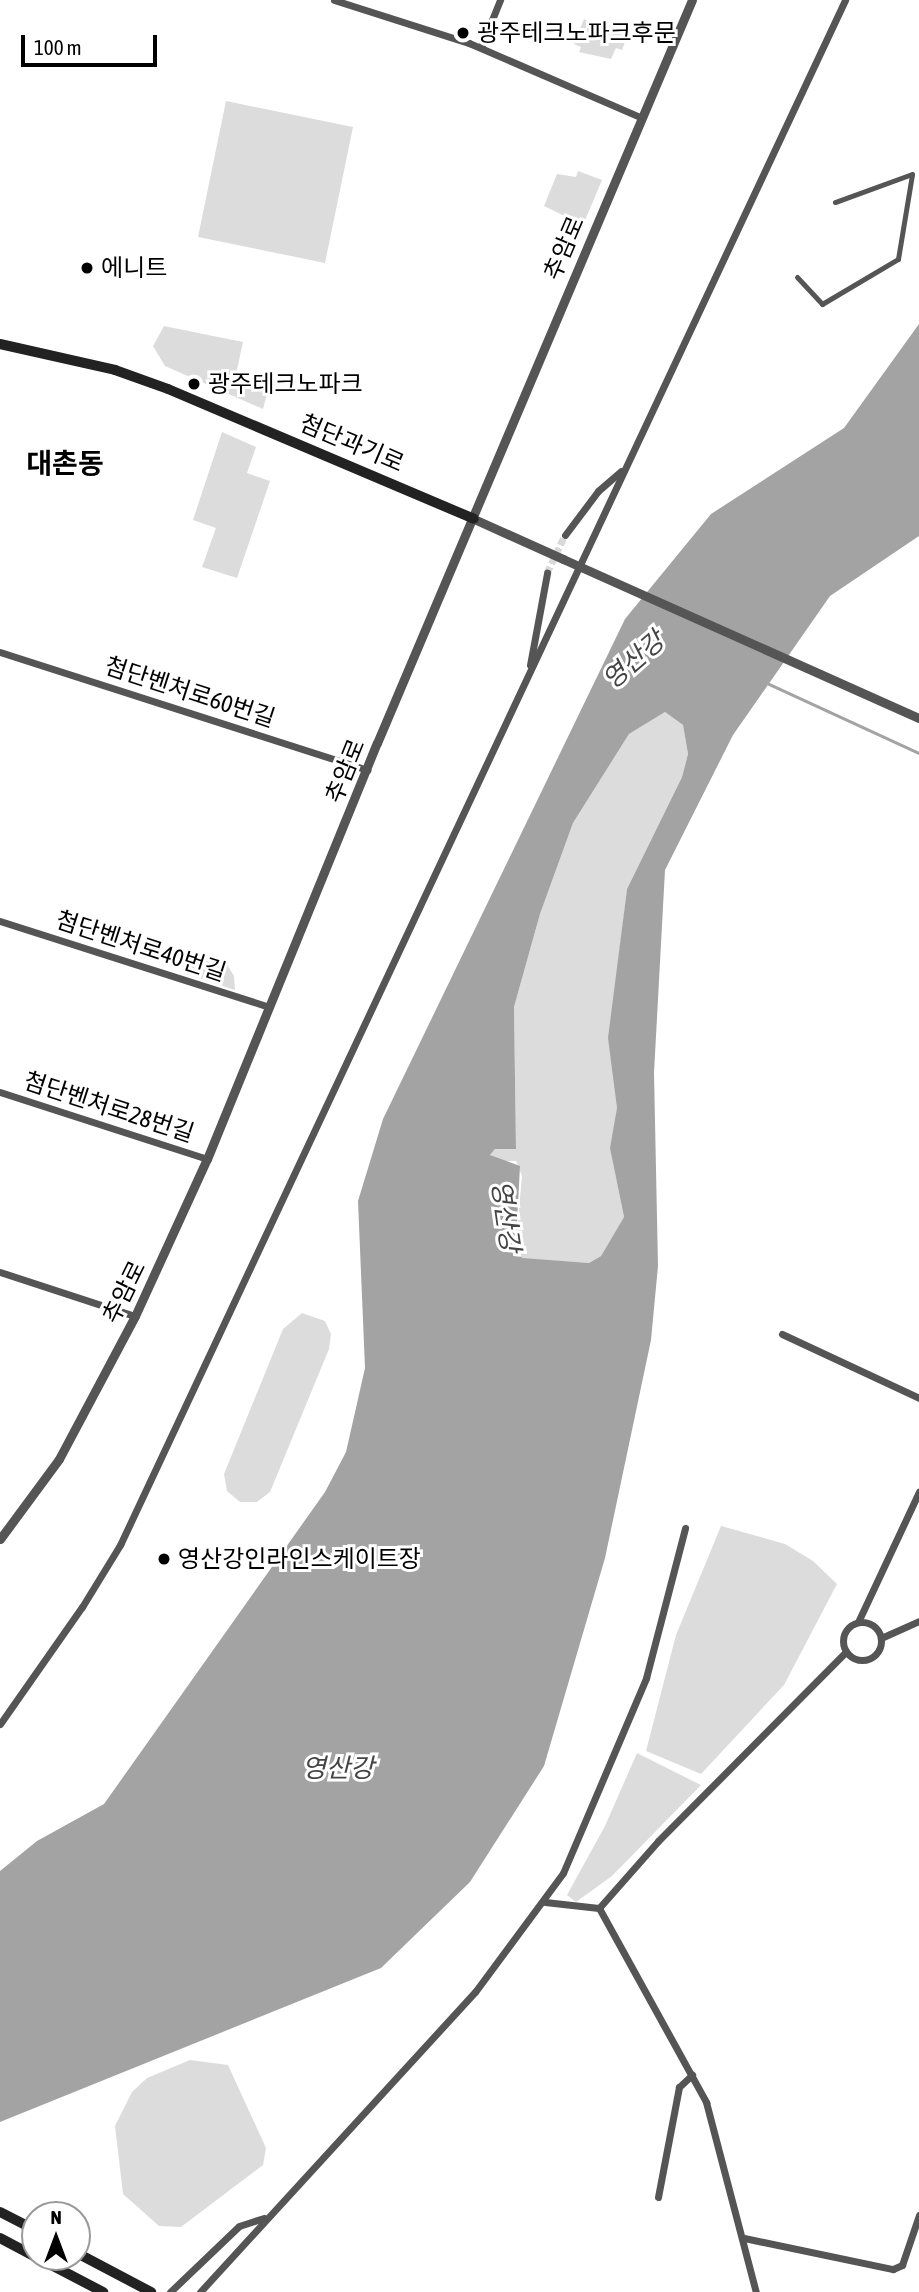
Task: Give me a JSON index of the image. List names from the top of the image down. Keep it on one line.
{"streets":{"main road":["첨단과기로"],"street":["추암로","첨단벤처로60번길","첨단벤처로40번길","첨단벤처로28번길"]},"crossings":[["추암로","첨단과기로"],["추암로","첨단벤처로60번길"],["추암로","첨단벤처로40번길"],["추암로","첨단벤처로28번길"]],"districts":["대촌동"],"water":["영산강"],"places":["광주테크노파크후문","에니트","광주테크노파크","영산강인라인스케이트장"],"scale_bar":"100 m","north":"top"}
